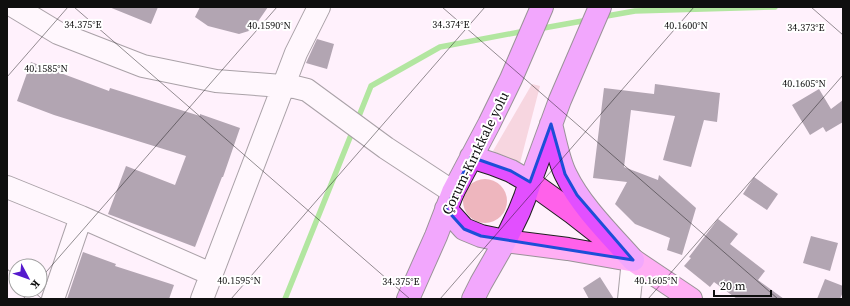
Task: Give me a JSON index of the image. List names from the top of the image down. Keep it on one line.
{"streets":{"highway":["Çorum-Kırıkkale yolu"]},"scale_bar":"20 m","north":"bottom right","coordinates":["34.375°E","34.374°E","40.1590°N","40.1600°N","34.373°E","40.1585°N","40.1605°N","40.1595°N"]}
